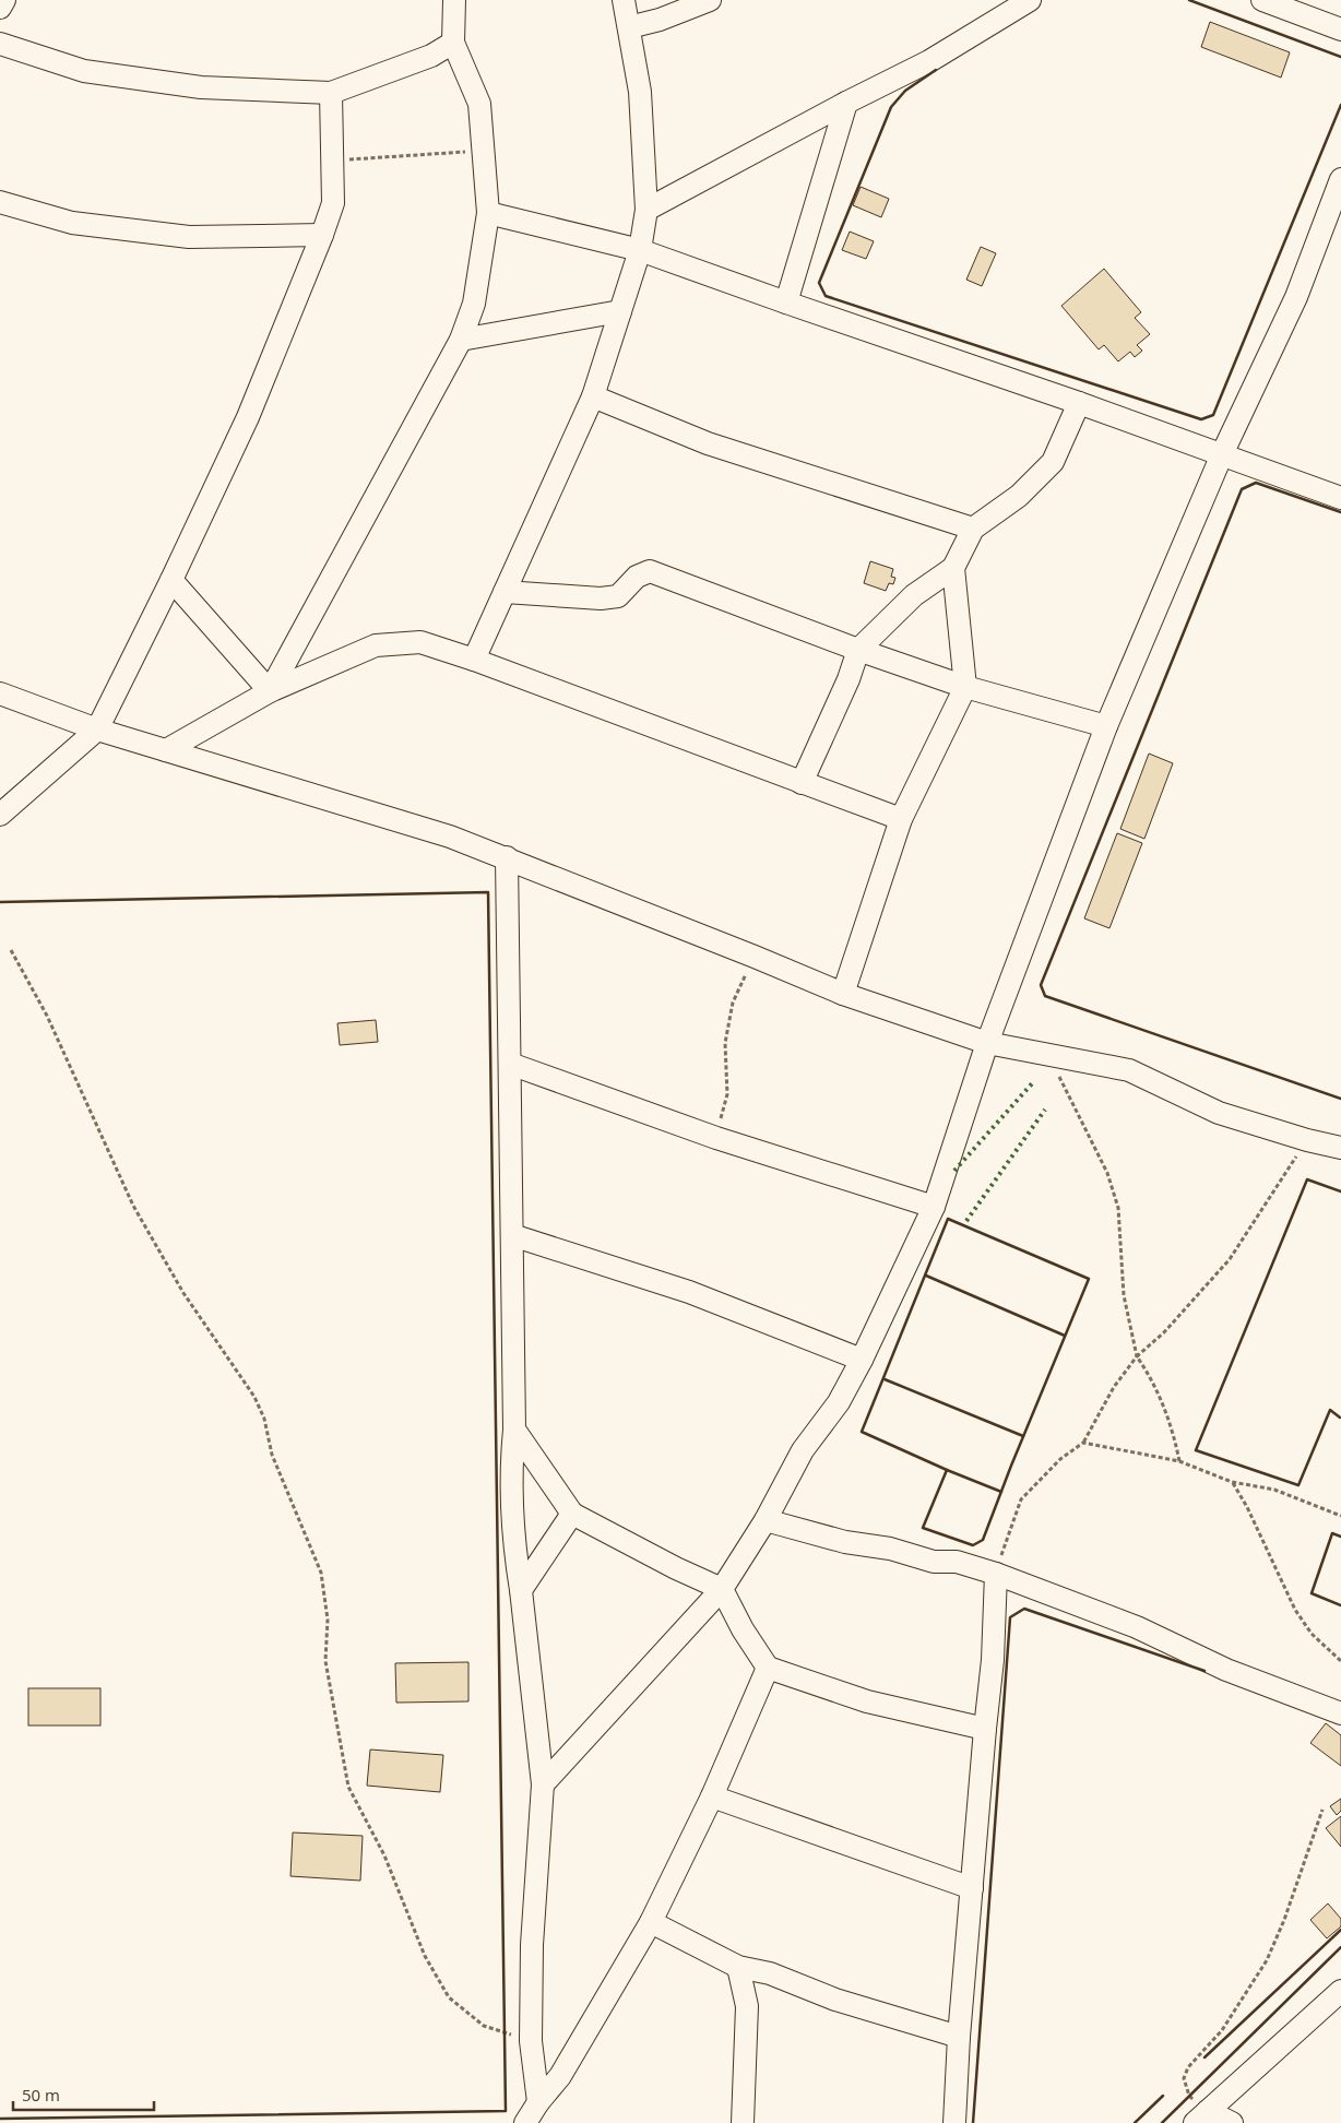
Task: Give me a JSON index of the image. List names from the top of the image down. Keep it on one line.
{"scale_bar":"50 m"}
